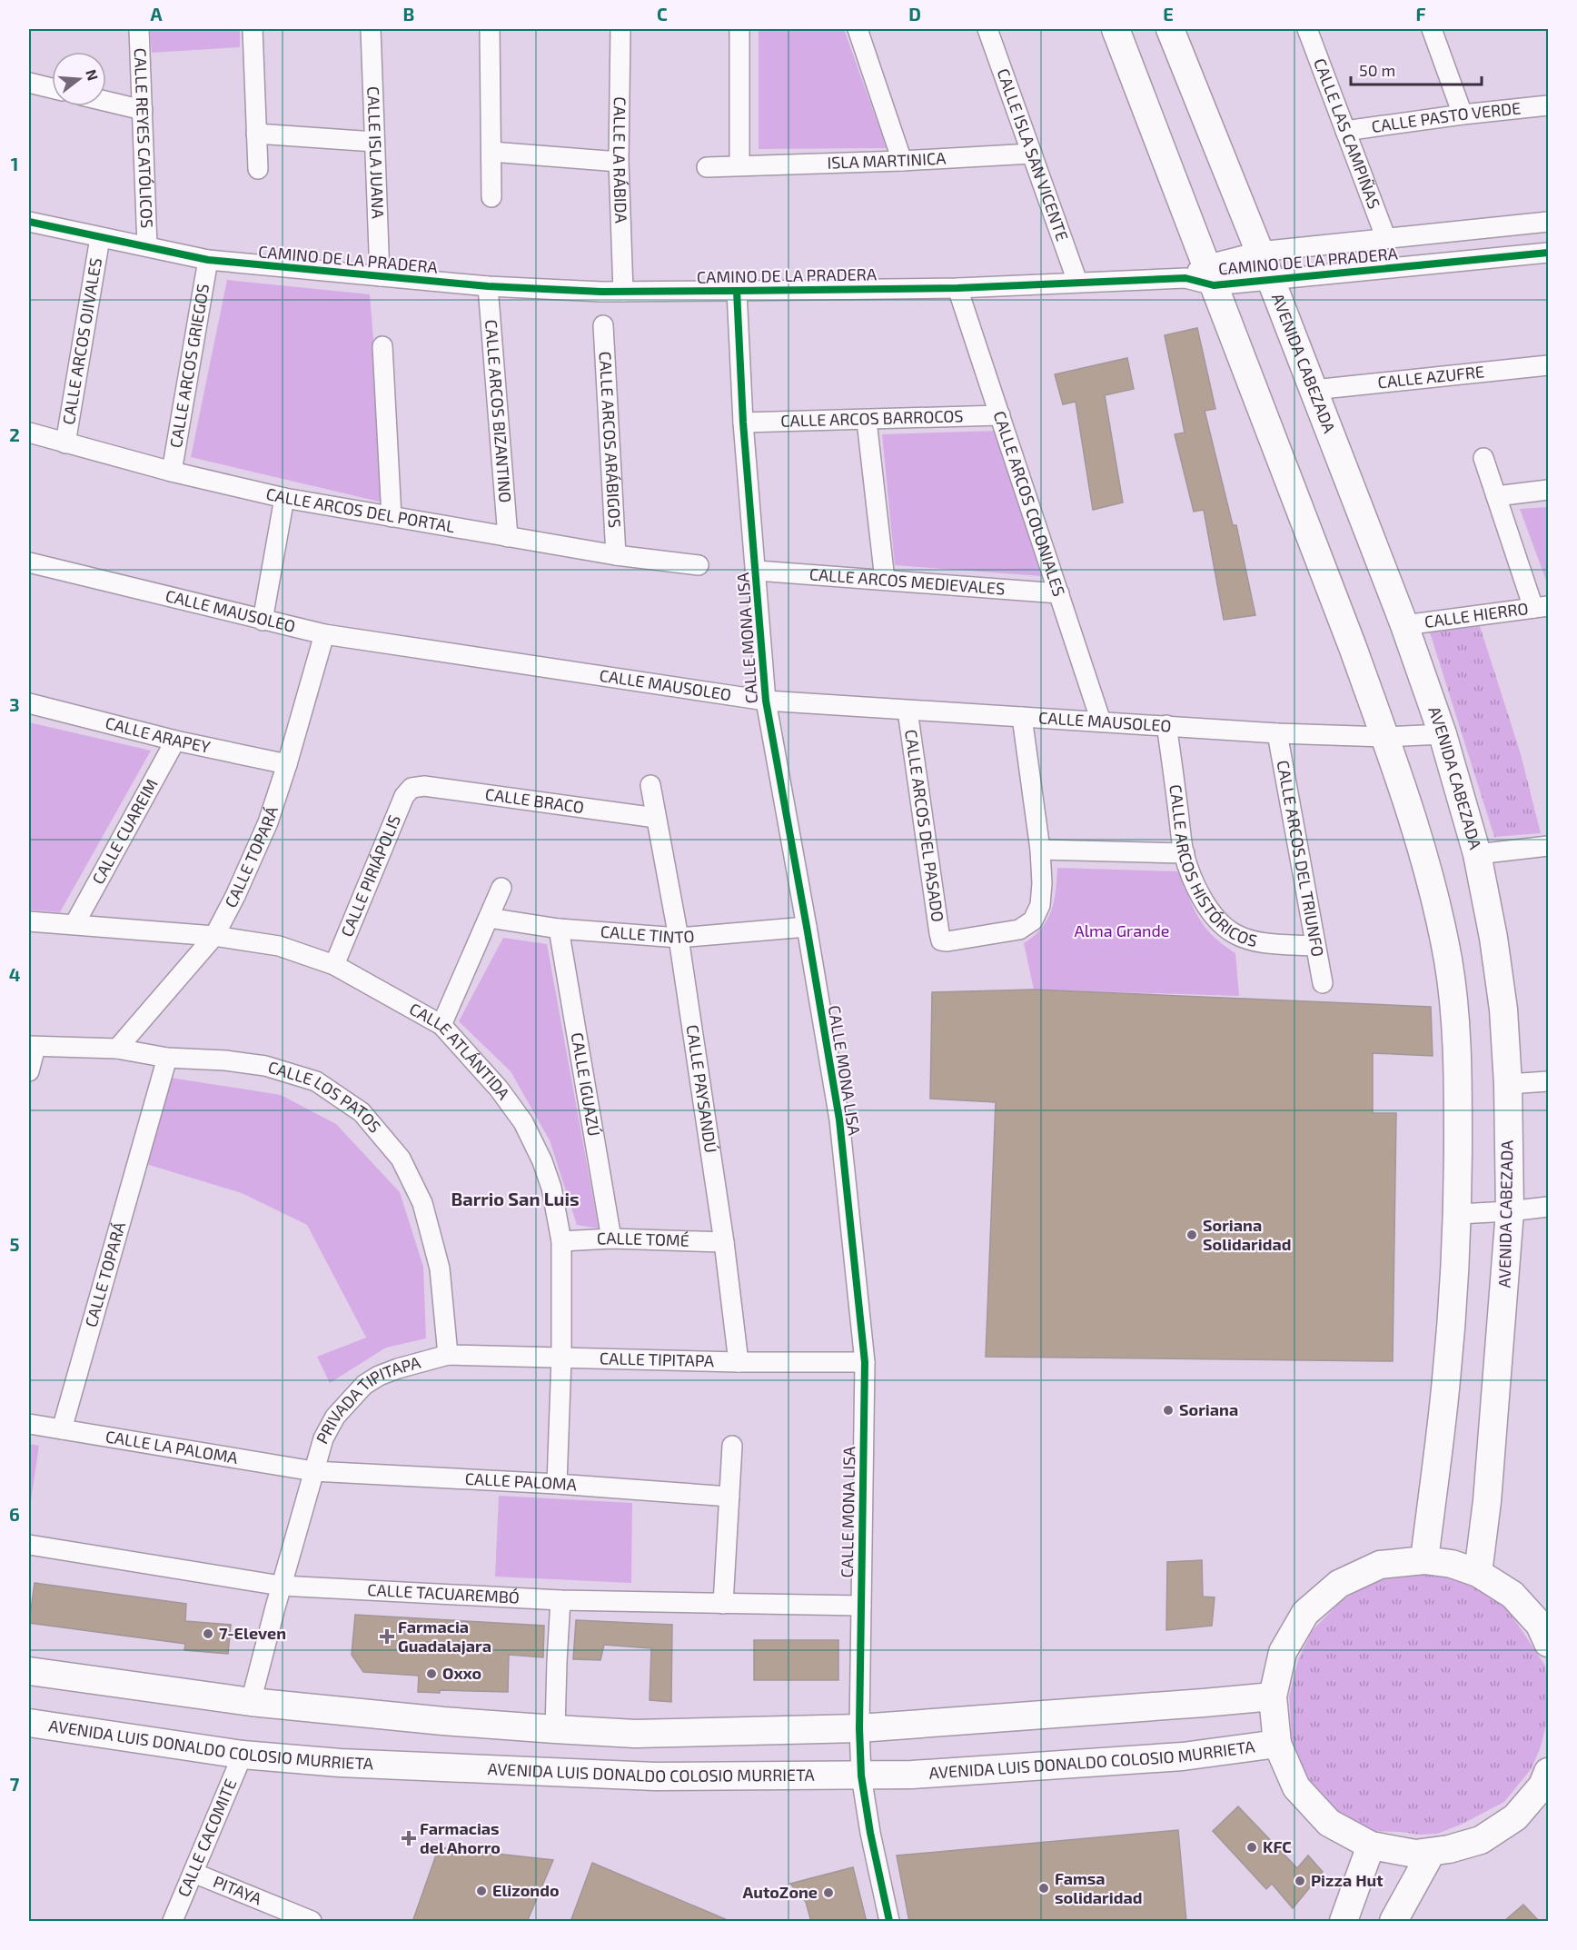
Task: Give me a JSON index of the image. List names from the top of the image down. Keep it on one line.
{"streets":{"main road":["AVENIDA CABEZADA","AVENIDA LUIS DONALDO COLOSIO MURRIETA"],"street":["CALLE PASTO VERDE","CALLE LAS CAMPIÑAS","CALLE REYES CATÓLICOS","CALLE ISLA JUANA","CALLE ISLA SAN VICENTE","CALLE LA RÁBIDA","ISLA MARTINICA","CAMINO DE LA PRADERA","CALLE ARCOS OJIVALES","CALLE ARCOS GRIEGOS","CALLE AZUFRE","CALLE ARCOS BIZANTINO","CALLE ARCOS BARROCOS","CALLE ARCOS ARÁBIGOS","CALLE ARCOS COLONIALES","CALLE ARCOS DEL PORTAL","CALLE ARCOS MEDIEVALES","CALLE MAUSOLEO","CALLE HIERRO","CALLE MONA LISA","CALLE ARAPEY","CALLE BRACO","CALLE ARCOS DEL PASADO","CALLE CUAREIM","CALLE TOPARÁ","CALLE ARCOS DEL TRIUNFO","CALLE ARCOS HISTÓRICOS","CALLE PIRIÁPOLIS","CALLE TINTO","CALLE ATLÁNTIDA","CALLE IGUAZÚ","CALLE PAYSANDÚ","CALLE LOS PATOS","CALLE TOMÉ","CALLE TIPITAPA","PRIVADA TIPITAPA","CALLE LA PALOMA","CALLE PALOMA","CALLE TACUAREMBÓ","CALLE CACOMITE","PITAYA"]},"crossings":[["CALLE PASTO VERDE","CALLE LAS CAMPIÑAS"],["CALLE LAS CAMPIÑAS","CAMINO DE LA PRADERA"],["CALLE REYES CATÓLICOS","CAMINO DE LA PRADERA"],["CALLE ISLA JUANA","CAMINO DE LA PRADERA"],["CALLE ISLA SAN VICENTE","ISLA MARTINICA"],["CALLE ISLA SAN VICENTE","CAMINO DE LA PRADERA"],["CALLE LA RÁBIDA","CAMINO DE LA PRADERA"],["CAMINO DE LA PRADERA","CALLE ARCOS OJIVALES"],["CAMINO DE LA PRADERA","AVENIDA CABEZADA"],["CAMINO DE LA PRADERA","CALLE ARCOS GRIEGOS"],["CAMINO DE LA PRADERA","CALLE ARCOS BIZANTINO"],["CAMINO DE LA PRADERA","CALLE ARCOS COLONIALES"],["CAMINO DE LA PRADERA","CALLE MONA LISA"],["CALLE ARCOS OJIVALES","CALLE ARCOS DEL PORTAL"],["AVENIDA CABEZADA","CALLE AZUFRE"],["AVENIDA CABEZADA","CALLE MAUSOLEO"],["AVENIDA CABEZADA","CALLE HIERRO"],["CALLE ARCOS GRIEGOS","CALLE ARCOS DEL PORTAL"],["CALLE ARCOS BIZANTINO","CALLE ARCOS DEL PORTAL"],["CALLE ARCOS BARROCOS","CALLE ARCOS COLONIALES"],["CALLE ARCOS BARROCOS","CALLE MONA LISA"],["CALLE ARCOS ARÁBIGOS","CALLE ARCOS DEL PORTAL"],["CALLE ARCOS COLONIALES","CALLE ARCOS MEDIEVALES"],["CALLE ARCOS COLONIALES","CALLE MAUSOLEO"],["CALLE ARCOS MEDIEVALES","CALLE MONA LISA"],["CALLE MAUSOLEO","CALLE MONA LISA"],["CALLE MAUSOLEO","CALLE ARCOS DEL PASADO"],["CALLE MAUSOLEO","CALLE TOPARÁ"],["CALLE MAUSOLEO","CALLE ARCOS DEL TRIUNFO"],["CALLE MAUSOLEO","CALLE ARCOS HISTÓRICOS"],["CALLE MONA LISA","CALLE TINTO"],["CALLE MONA LISA","CALLE TIPITAPA"],["CALLE MONA LISA","CALLE TACUAREMBÓ"],["CALLE MONA LISA","AVENIDA LUIS DONALDO COLOSIO MURRIETA"],["CALLE ARAPEY","CALLE CUAREIM"],["CALLE ARAPEY","CALLE TOPARÁ"],["CALLE BRACO","CALLE PIRIÁPOLIS"],["CALLE BRACO","CALLE PAYSANDÚ"],["CALLE CUAREIM","CALLE ATLÁNTIDA"],["CALLE TOPARÁ","CALLE ATLÁNTIDA"],["CALLE TOPARÁ","CALLE LOS PATOS"],["CALLE TOPARÁ","CALLE LA PALOMA"],["CALLE ARCOS DEL TRIUNFO","CALLE ARCOS HISTÓRICOS"],["CALLE PIRIÁPOLIS","CALLE ATLÁNTIDA"],["CALLE TINTO","CALLE IGUAZÚ"],["CALLE TINTO","CALLE PAYSANDÚ"],["CALLE ATLÁNTIDA","CALLE TOMÉ"],["CALLE ATLÁNTIDA","CALLE TIPITAPA"],["CALLE ATLÁNTIDA","CALLE PALOMA"],["CALLE IGUAZÚ","CALLE TOMÉ"],["CALLE PAYSANDÚ","CALLE TOMÉ"],["CALLE PAYSANDÚ","CALLE TIPITAPA"],["CALLE LOS PATOS","CALLE TIPITAPA"],["CALLE LOS PATOS","PRIVADA TIPITAPA"],["CALLE TIPITAPA","PRIVADA TIPITAPA"],["PRIVADA TIPITAPA","CALLE LA PALOMA"],["PRIVADA TIPITAPA","CALLE PALOMA"],["CALLE LA PALOMA","CALLE PALOMA"],["AVENIDA LUIS DONALDO COLOSIO MURRIETA","CALLE CACOMITE"],["CALLE CACOMITE","PITAYA"]],"districts":["Barrio San Luis"],"parks":["Alma Grande"],"places":{"other":["Soriana Solidaridad","Soriana","7-Eleven","Oxxo","KFC","Pizza Hut","Famsa solidaridad","Elizondo","AutoZone"],"health":["Farmacia Guadalajara","Farmacias del Ahorro"]},"scale_bar":"50 m","north":"right","grid":{"columns":["A","B","C","D","E","F"],"rows":["1","2","3","4","5","6","7"]}}
